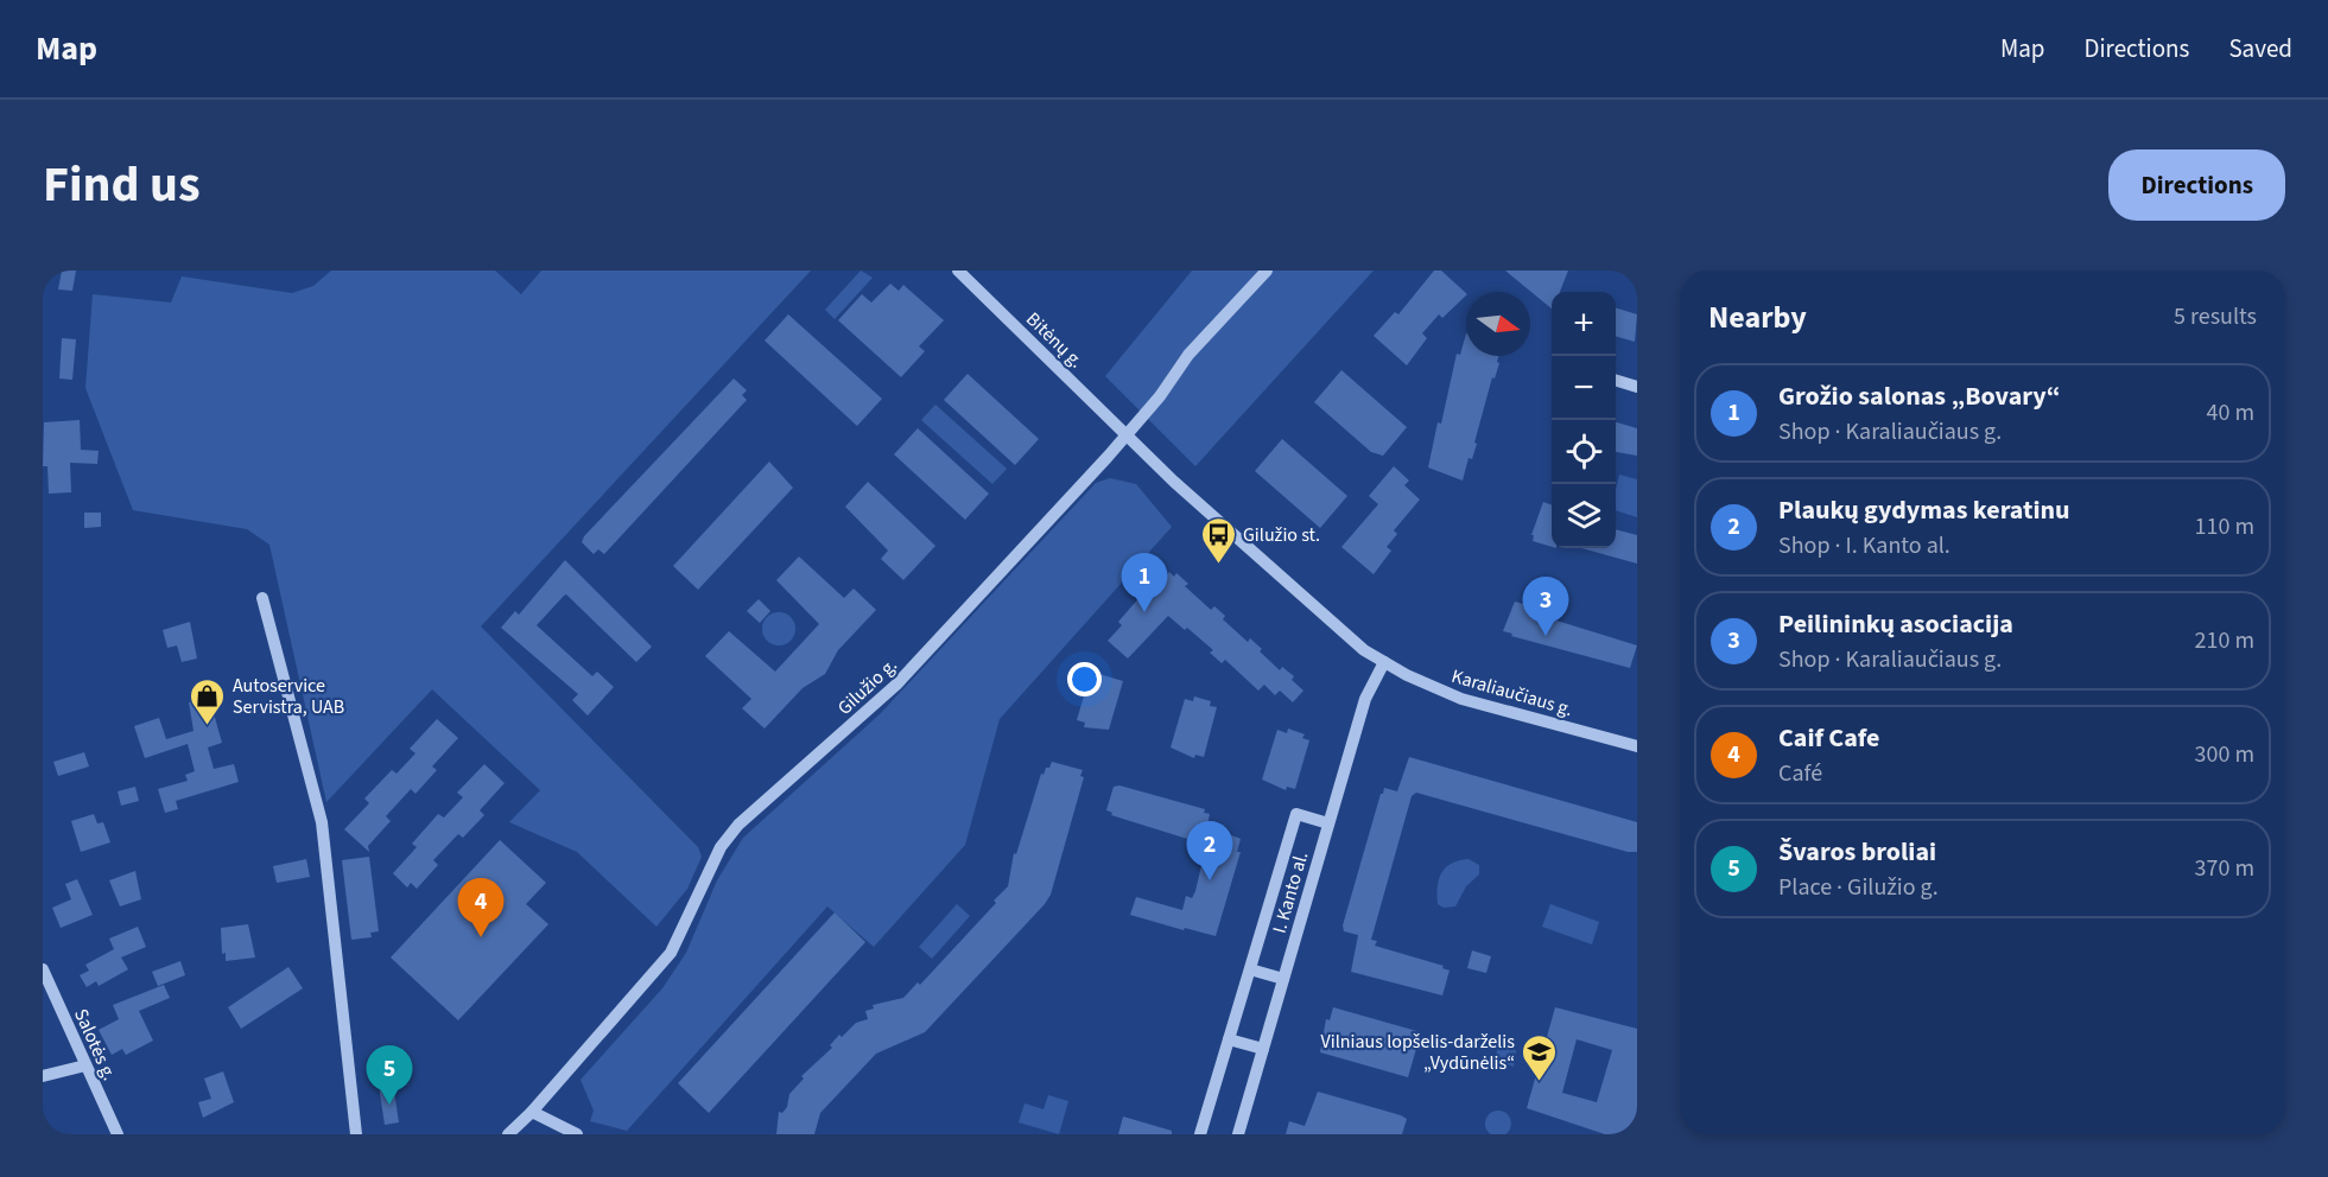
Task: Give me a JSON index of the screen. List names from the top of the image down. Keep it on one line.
{"streets":{"street":["Bitėnų g.","Gilužio g.","Karaliaučiaus g.","I. Kanto al.","Salotės g."]},"crossings":[["Bitėnų g.","Gilužio g."],["Bitėnų g.","Karaliaučiaus g."],["Gilužio g.","Karaliaučiaus g."],["Karaliaučiaus g.","I. Kanto al."]],"places":{"bus stop":["Gilužio st."],"shop":["Autoservice Servistra, UAB"],"school or university":["Vilniaus lopšelis-darželis „Vydūnėlis“"]},"north":"right","page":{"header":"Map","nav":["Map","Directions","Saved"],"title":"Find us","buttons":"Directions","heading":["Nearby","5 results"],"map_buttons":["+","−"],"list":[{"mark":"1","name":"Grožio salonas „Bovary“","note":"Shop · Karaliaučiaus g.","value":"40 m"},{"mark":"2","name":"Plaukų gydymas keratinu","note":"Shop · I. Kanto al.","value":"110 m"},{"mark":"3","name":"Peilininkų asociacija","note":"Shop · Karaliaučiaus g.","value":"210 m"},{"mark":"4","name":"Caif Cafe","note":"Café","value":"300 m"},{"mark":"5","name":"Švaros broliai","note":"Place · Gilužio g.","value":"370 m"}],"pins":["1","3","2","4","5"]}}
